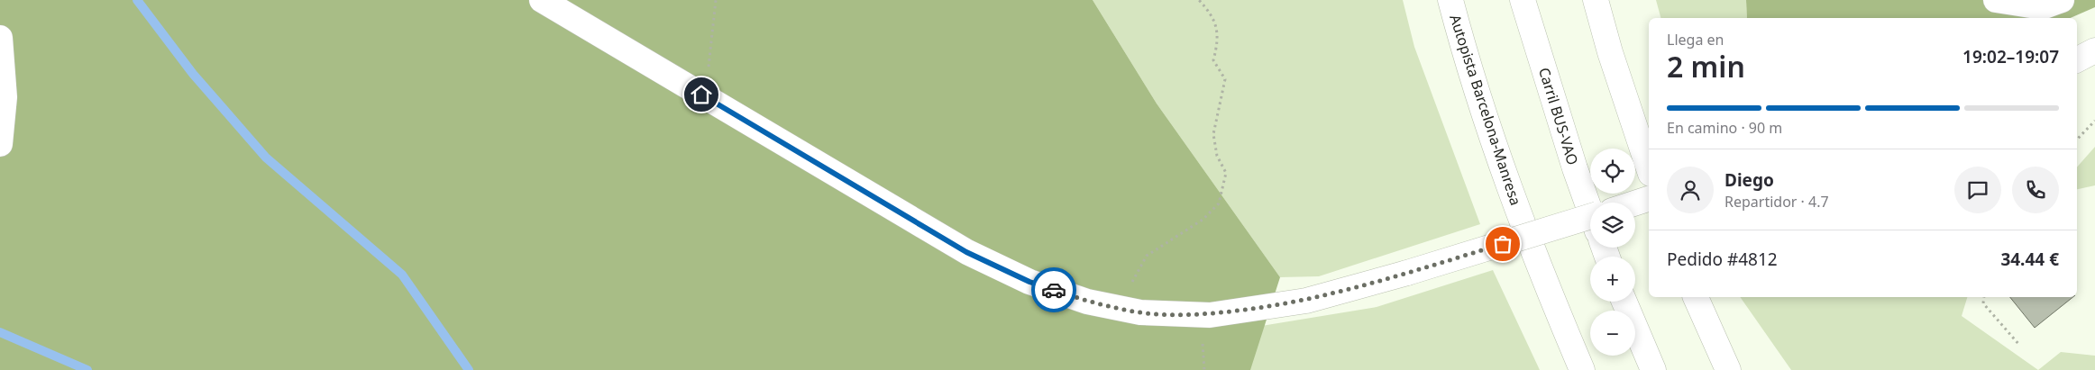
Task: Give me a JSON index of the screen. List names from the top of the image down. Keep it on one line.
{"streets":{"main road":["Autopista Barcelona-Manresa","Carril BUS-VAO"]},"page":{"heading":["2 min","Llega en","19:02–19:07"],"panel":["Diego","Repartidor · 4.7","Pedido #4812","34.44 €"],"bar":"En camino · 90 m","map_buttons":["+","−"]}}
